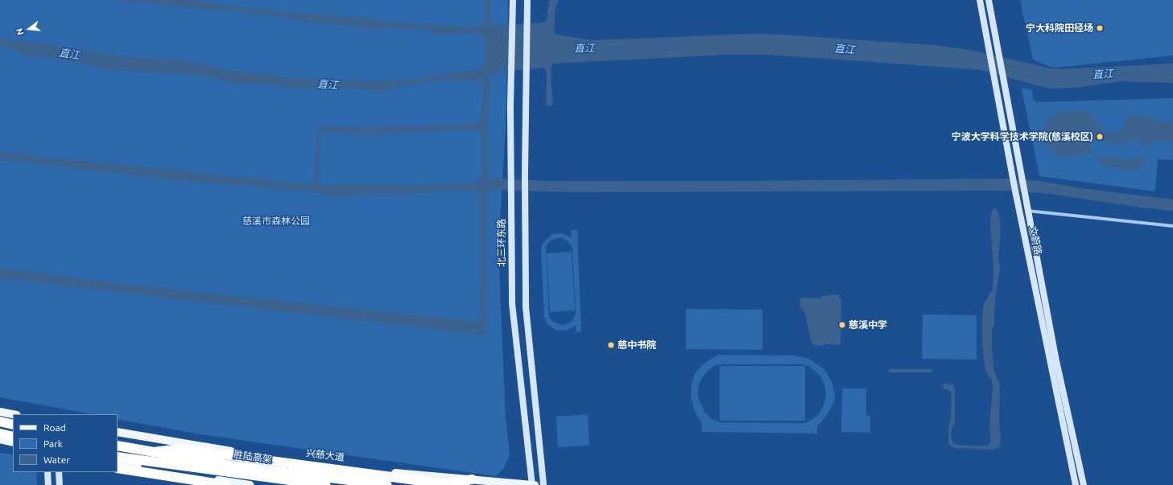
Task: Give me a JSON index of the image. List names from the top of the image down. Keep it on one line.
{"streets":{"highway":["胜陆高架"],"main road":["文蔚路","北三环东路","兴慈大道"]},"crossings":[["北三环东路","兴慈大道"]],"water":["直江"],"parks":["慈溪市森林公园"],"places":["宁大科院田径场","宁波大学科学技术学院(慈溪校区)","慈溪中学","慈中书院"],"legend":["Road","Park","Water"],"north":"left"}
